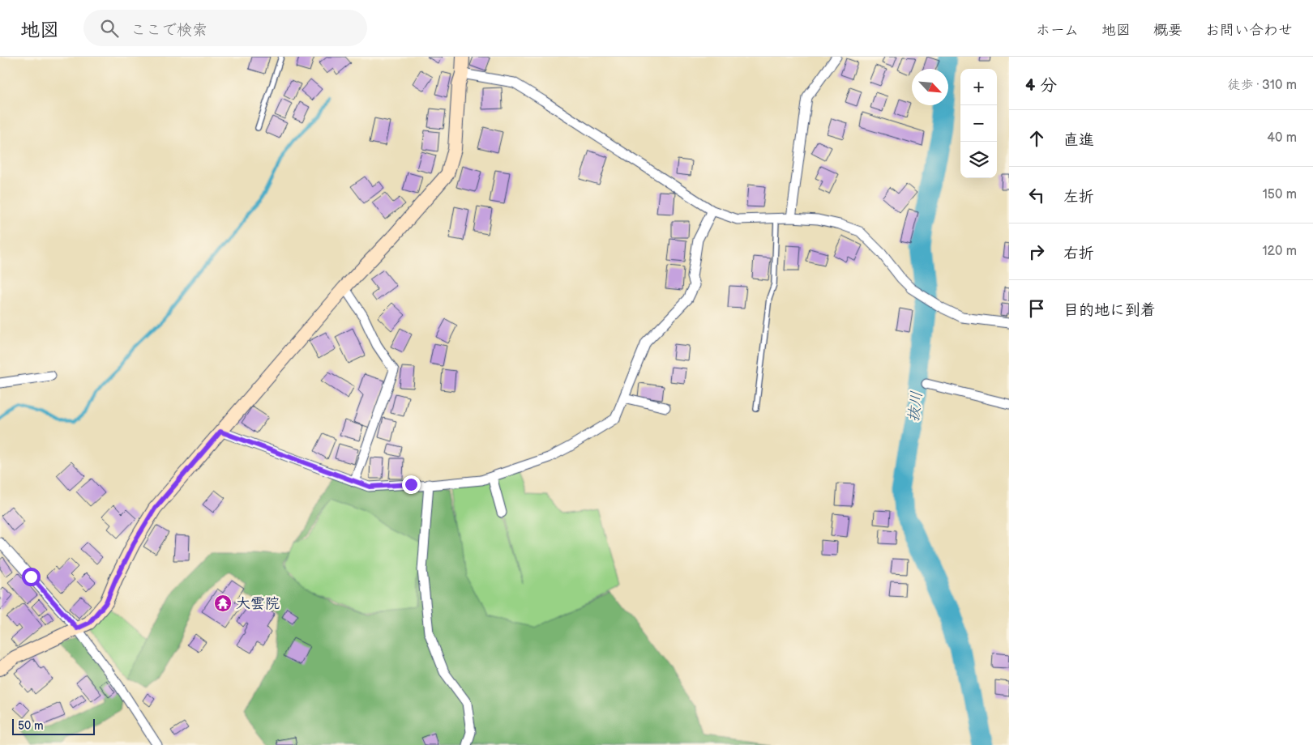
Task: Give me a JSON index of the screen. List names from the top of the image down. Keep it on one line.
{"water":["抜川"],"places":{"temple":["大雲院"]},"scale_bar":"50 m","north":"bottom right","page":{"header":"地図","search":"ここで検索","nav":["ホーム","地図","概要","お問い合わせ"],"heading":["4 分","徒歩 · 310 m"],"map_buttons":["+","−"],"list":[["直進","40 m"],["左折","150 m"],["右折","120 m"],"目的地に到着"],"scale":"50 m"}}
